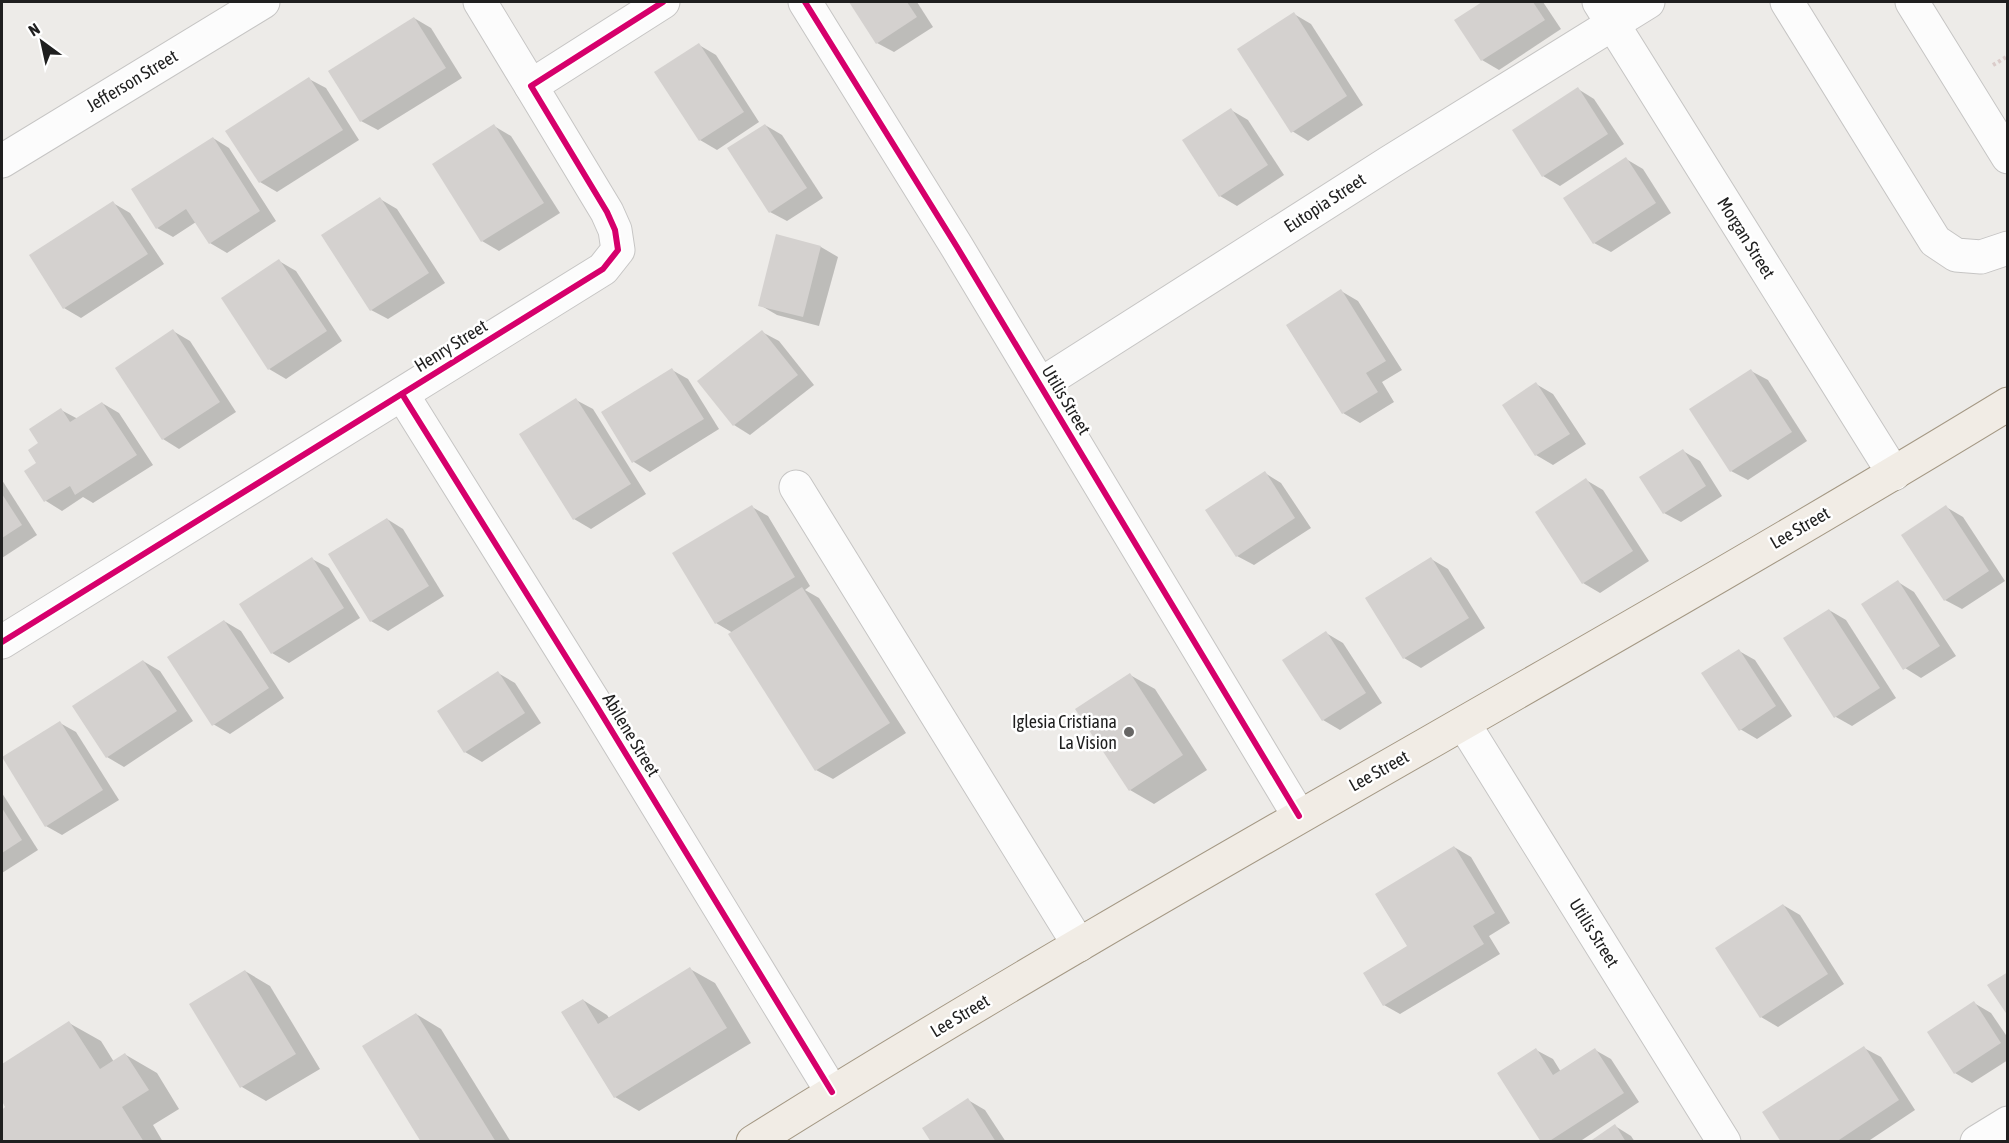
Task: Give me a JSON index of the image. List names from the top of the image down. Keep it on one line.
{"streets":{"main road":["Lee Street"],"street":["Jefferson Street","Eutopia Street","Morgan Street","Henry Street","Utilis Street","Abilene Street"]},"crossings":[["Eutopia Street","Morgan Street"],["Eutopia Street","Utilis Street"],["Morgan Street","Lee Street"],["Henry Street","Abilene Street"],["Utilis Street","Lee Street"],["Lee Street","Abilene Street"]],"places":["Iglesia Cristiana La Vision"],"north":"top left"}
